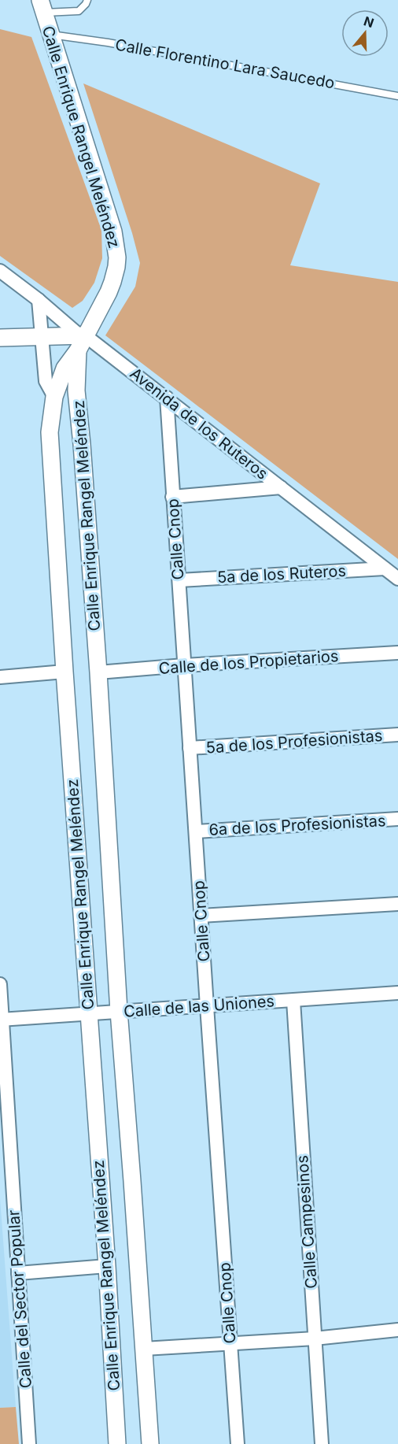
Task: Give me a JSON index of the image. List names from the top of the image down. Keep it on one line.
{"streets":{"street":["Calle Enrique Rangel Meléndez","Avenida de los Ruteros","Calle Cnop","5a de los Ruteros","Calle de los Propietarios","5a de los Profesionistas","6a de los Profesionistas","Calle de las Uniones","Calle Campesinos","Calle del Sector Popular"],"lane":["Calle Florentino Lara Saucedo"]},"crossings":[["Calle Florentino Lara Saucedo","Calle Enrique Rangel Meléndez"],["Calle Enrique Rangel Meléndez","Avenida de los Ruteros"],["Calle Enrique Rangel Meléndez","Calle de los Propietarios"],["Calle Enrique Rangel Meléndez","Calle de las Uniones"],["Avenida de los Ruteros","Calle Cnop"],["Avenida de los Ruteros","5a de los Ruteros"],["Calle Cnop","5a de los Ruteros"],["Calle Cnop","Calle de los Propietarios"],["Calle Cnop","5a de los Profesionistas"],["Calle Cnop","6a de los Profesionistas"],["Calle Cnop","Calle de las Uniones"],["Calle de las Uniones","Calle Campesinos"],["Calle de las Uniones","Calle del Sector Popular"]],"north":"top"}
